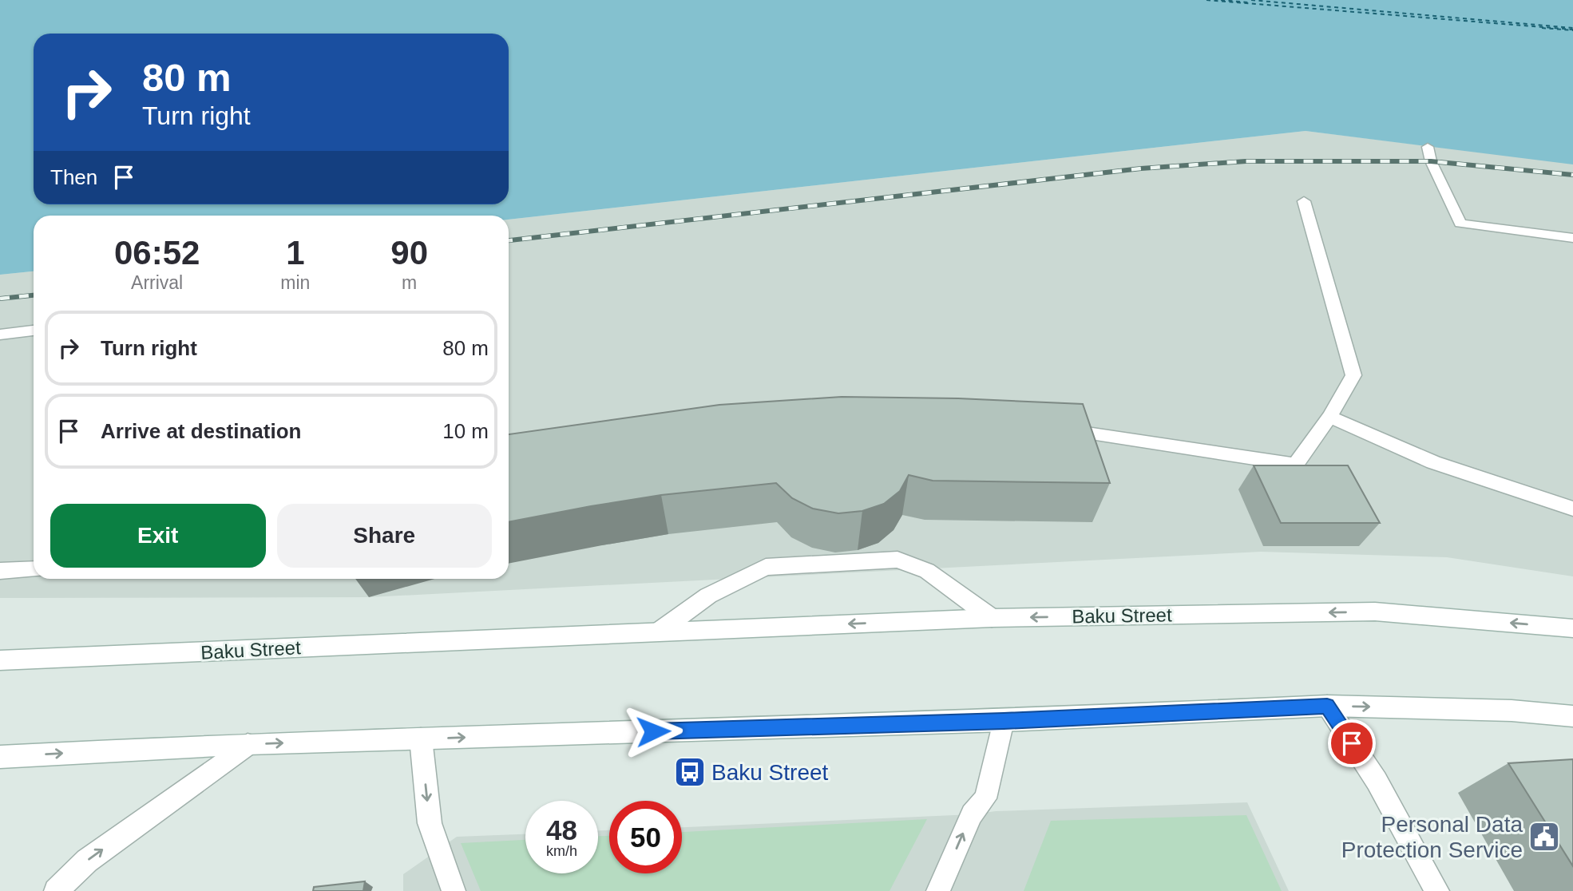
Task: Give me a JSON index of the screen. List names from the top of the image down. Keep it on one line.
{"streets":{"main road":["Baku Street"]},"places":{"bus stop":["Baku Street"],"public building":["Personal Data Protection Service"]},"page":{"turn":["80 m","Turn right"],"then":"Then","eta":["06:52","Arrival","1","min","90","m"],"list":[{"name":"Turn right","value":"80 m"},{"name":"Arrive at destination","value":"10 m"}],"buttons":["Exit","Share"],"speed":"48 km/h","limit":"50"}}
